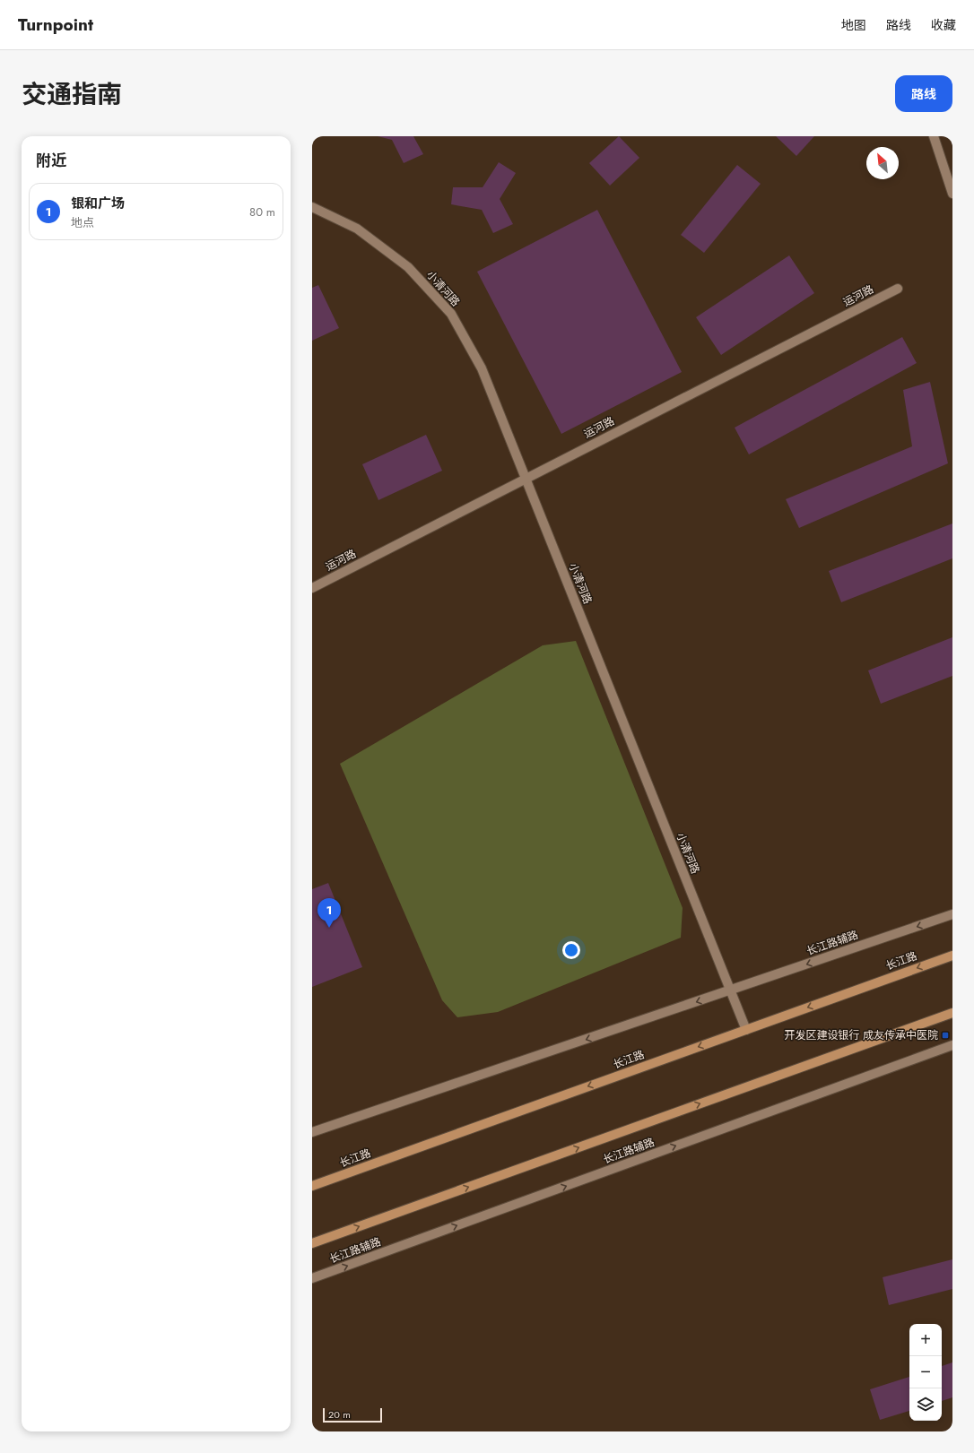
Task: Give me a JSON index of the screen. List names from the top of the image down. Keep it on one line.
{"streets":{"main road":["长江路"],"street":["小清河路","运河路","长江路辅路"]},"crossings":[["小清河路","运河路"],["小清河路","长江路辅路"],["小清河路","长江路"]],"places":{"transit":["开发区建设银行 成友传承中医院"]},"scale_bar":"20 m","north":"top left","page":{"header":"Turnpoint","nav":["地图","路线","收藏"],"title":"交通指南","buttons":"路线","heading":"附近","list":[{"mark":"1","name":"银和广场","note":"地点","value":"80 m"}],"pins":"1","map_buttons":["+","−"],"scale":"20 m"}}
